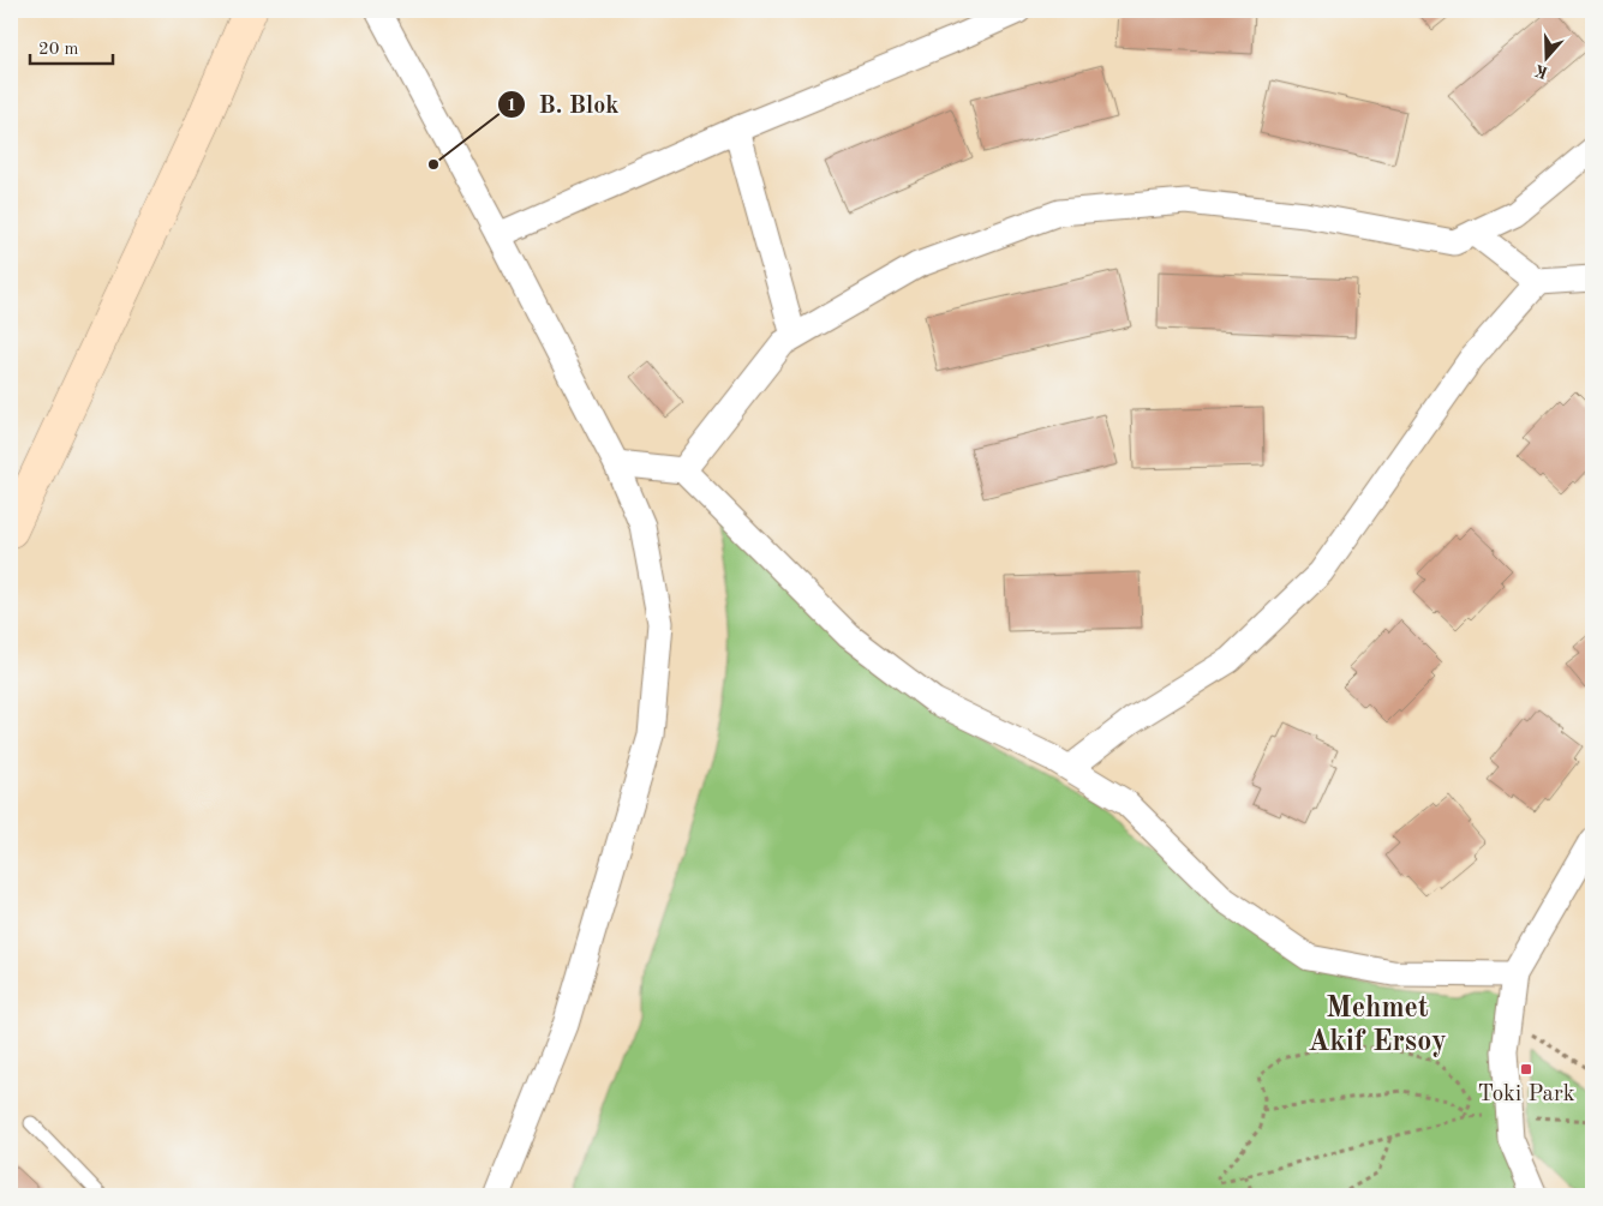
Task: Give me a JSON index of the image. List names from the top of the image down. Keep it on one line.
{"districts":["Mehmet Akif Ersoy"],"places":{"other":["B. Blok"],"transit":["Toki Park"]},"scale_bar":"20 m","north":"bottom"}
